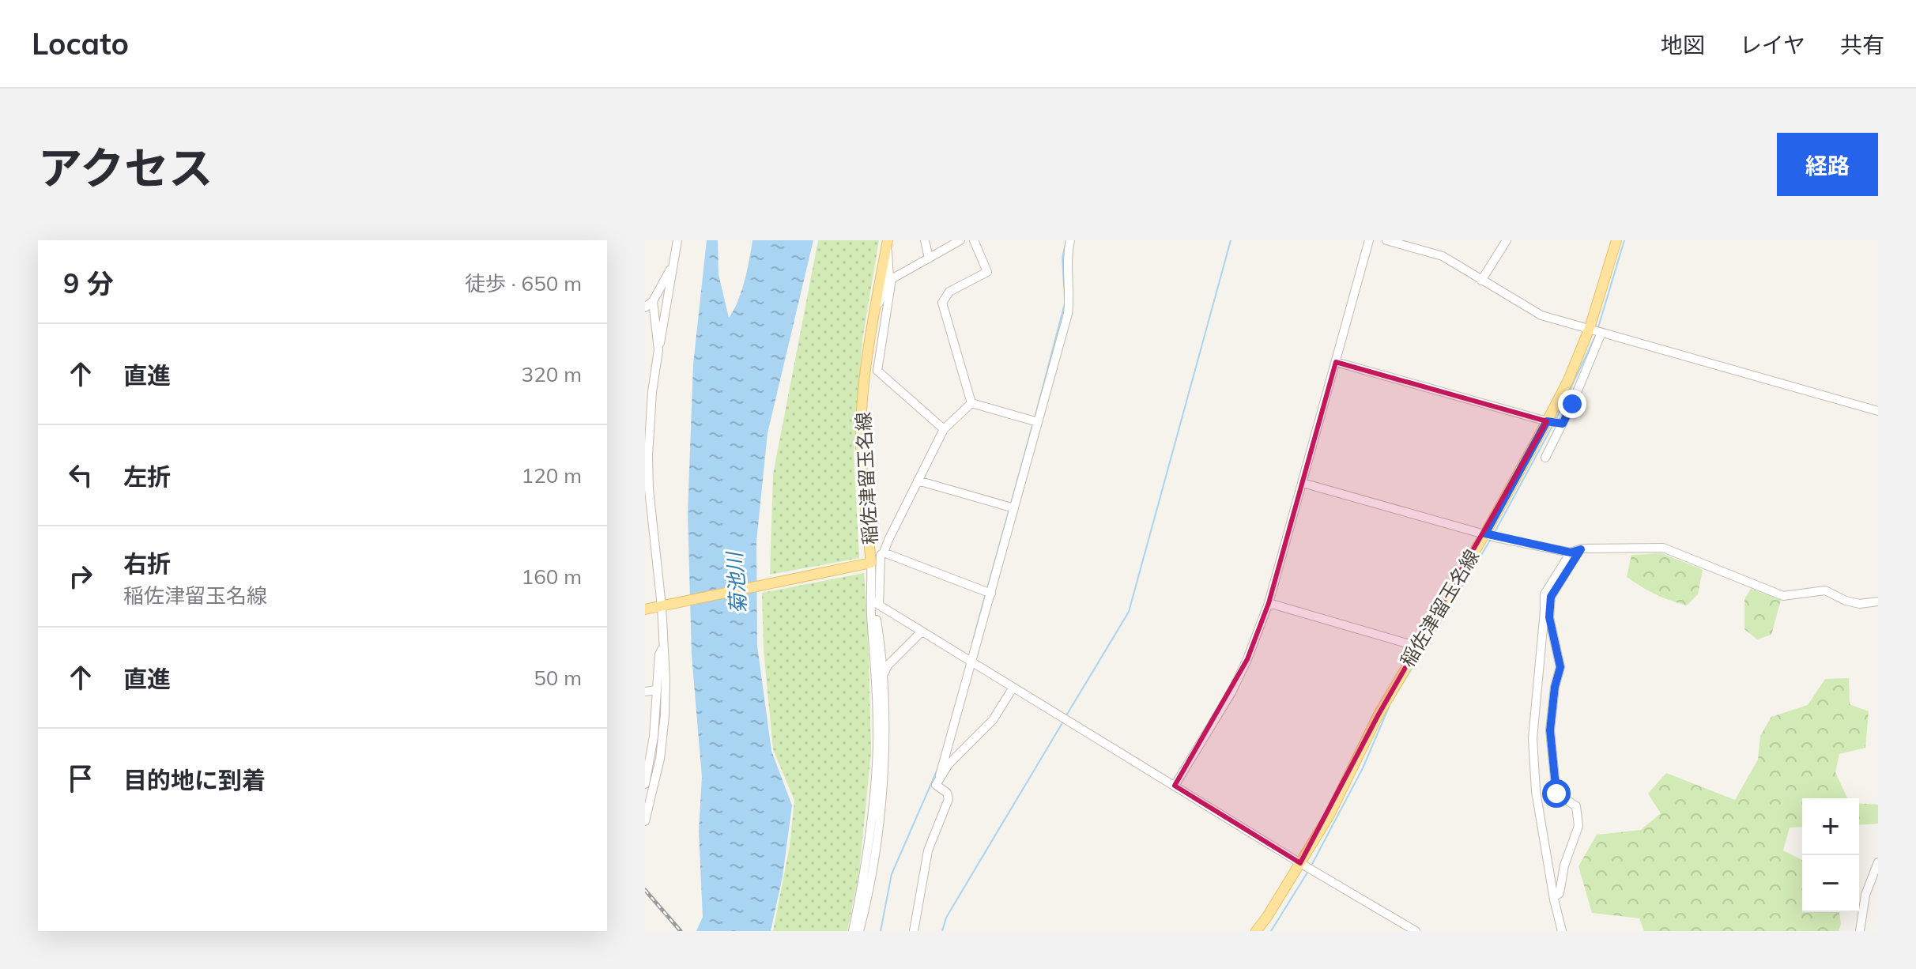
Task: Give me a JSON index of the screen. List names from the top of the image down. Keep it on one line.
{"streets":{"main road":["稲佐津留玉名線"]},"water":["菊池川"],"page":{"header":"Locato","nav":["地図","レイヤ","共有"],"title":"アクセス","buttons":"経路","heading":["9 分","徒歩 · 650 m"],"list":[["直進","320 m"],["左折","120 m"],["右折","稲佐津留玉名線","160 m"],["直進","50 m"],"目的地に到着"],"map_buttons":["+","−"]}}
